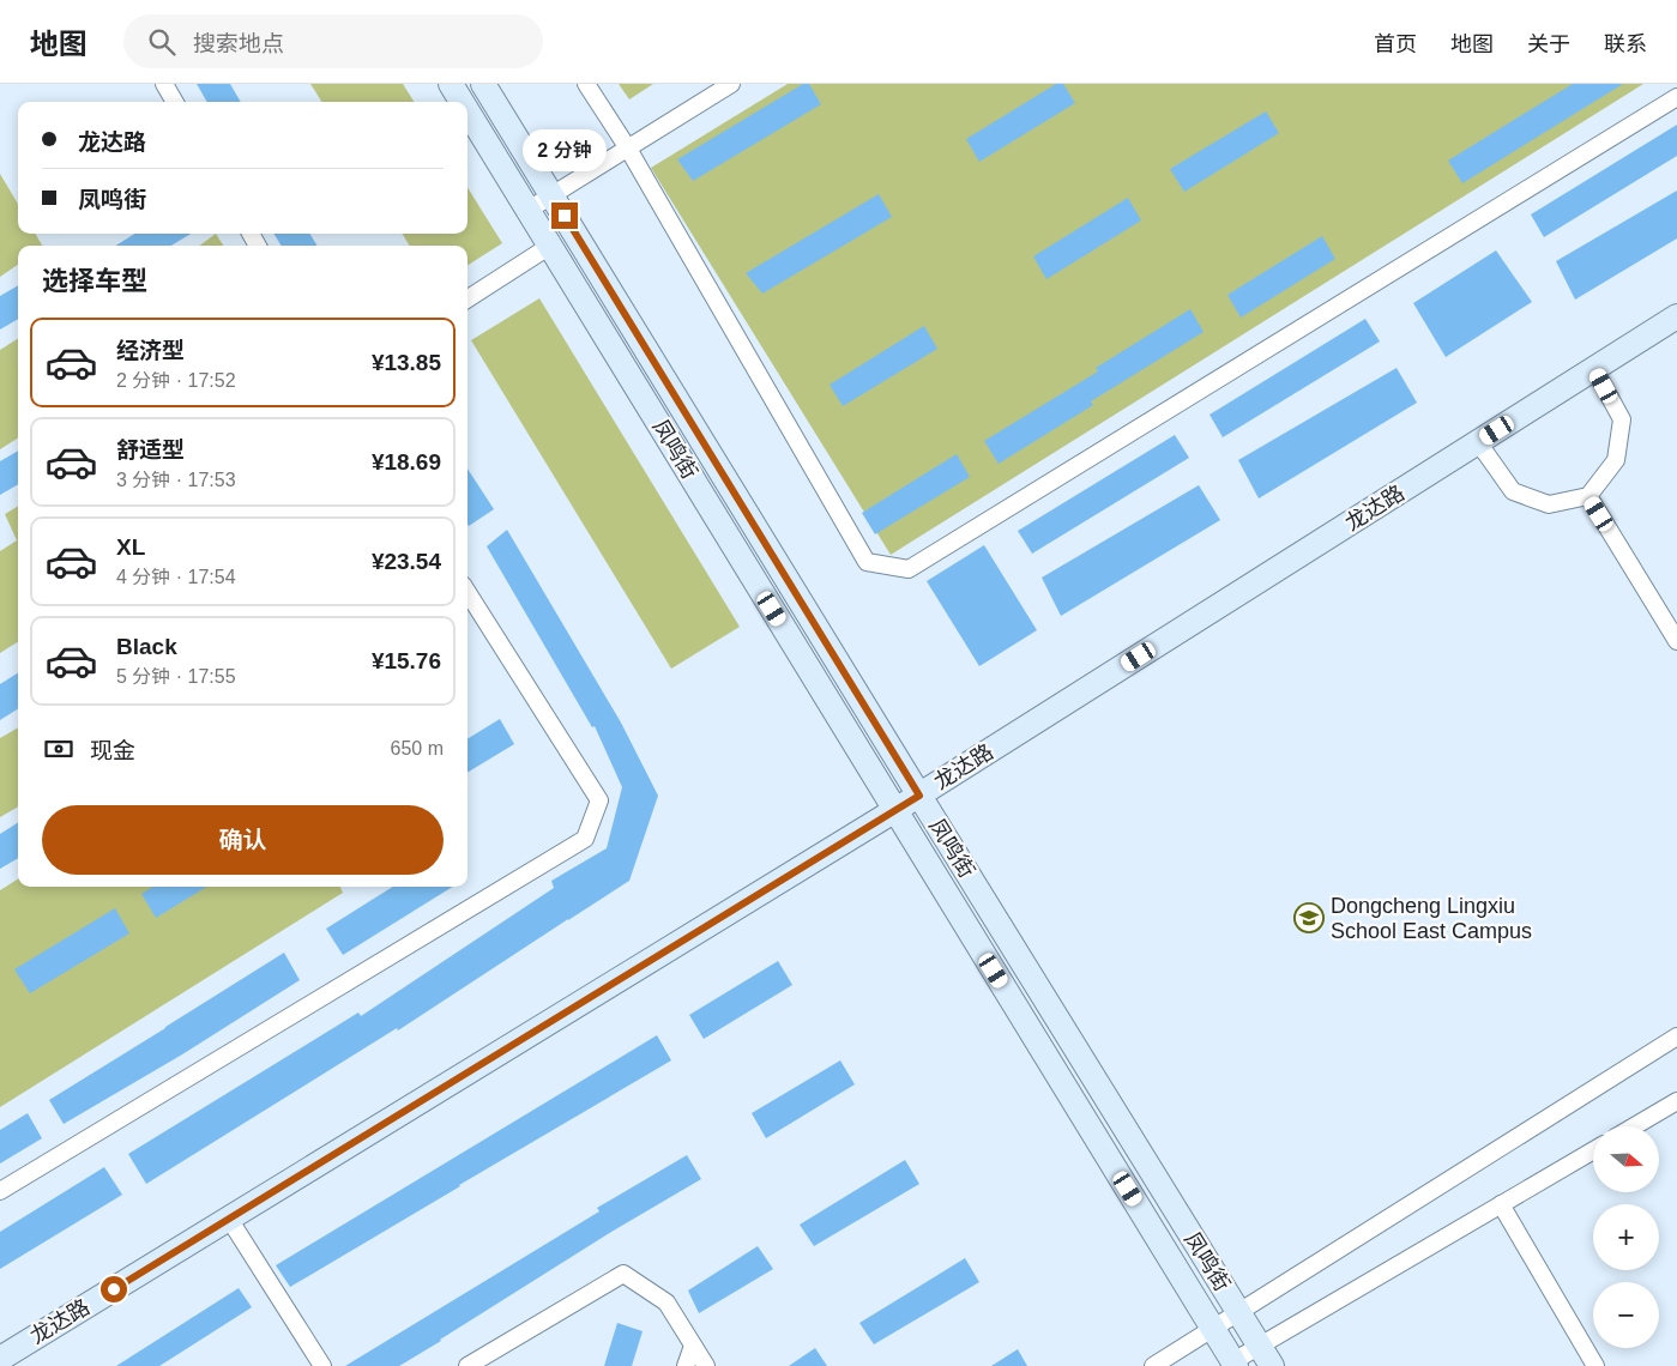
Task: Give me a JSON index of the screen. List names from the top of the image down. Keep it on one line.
{"streets":{"main road":["凤鸣街","龙达路"]},"crossings":[["凤鸣街","龙达路"]],"places":{"school or university":["Dongcheng Lingxiu School East Campus"]},"north":"right","page":{"header":"地图","search":"搜索地点","nav":["首页","地图","关于","联系"],"banner":["龙达路","凤鸣街"],"bubble":"2 分钟","heading":"选择车型","list":[{"name":"经济型","note":"2 分钟 · 17:52","value":"¥13.85"},{"name":"舒适型","note":"3 分钟 · 17:53","value":"¥18.69"},{"name":"XL","note":"4 分钟 · 17:54","value":"¥23.54"},{"name":"Black","note":"5 分钟 · 17:55","value":"¥15.76"}],"pay":["现金","650 m"],"buttons":"确认","map_buttons":["+","−"]}}
